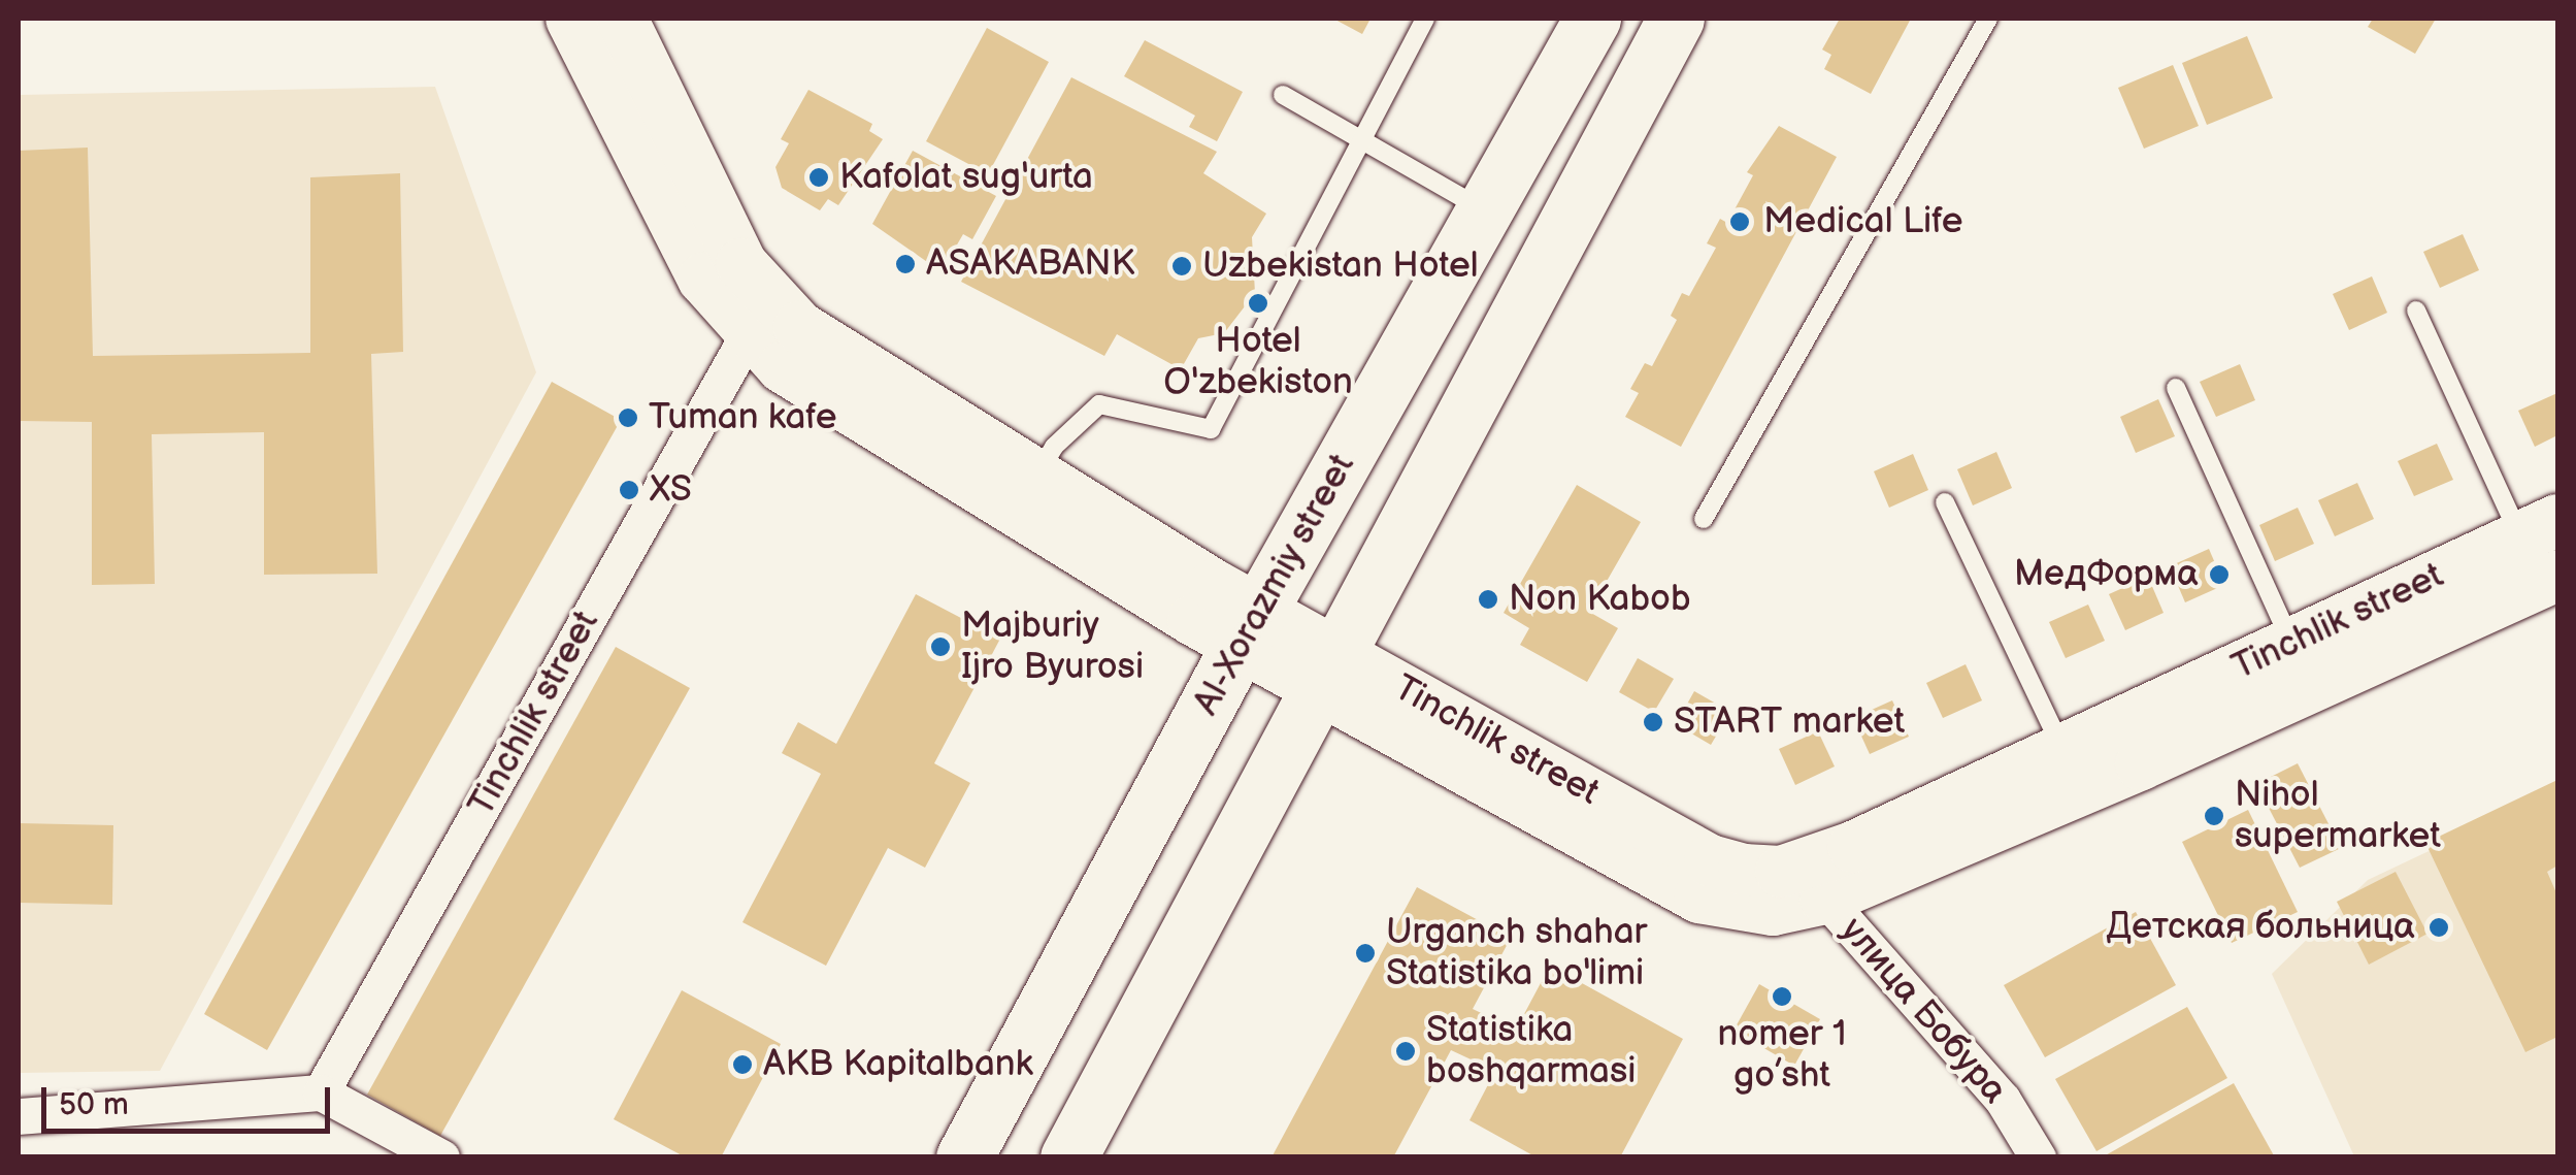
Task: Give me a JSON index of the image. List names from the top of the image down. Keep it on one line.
{"streets":{"main road":["Al-Xorazmiy street","Tinchlik street"],"street":["улица Бобура"]},"crossings":[["Al-Xorazmiy street","Tinchlik street"],["Tinchlik street","улица Бобура"]],"places":["Kafolat sug'urta","Medical Life","ASAKABANK","Uzbekistan Hotel","Hotel O'zbekiston","Tuman kafe","XS","МедФорма","Non Kabob","Majburiy Ijro Byurosi","START market","Nihol supermarket","Детская больница","Urganch shahar Statistika bo'limi","nomer 1 go’sht","Statistika boshqarmasi","AKB Kapitalbank"],"scale_bar":"50 m"}
